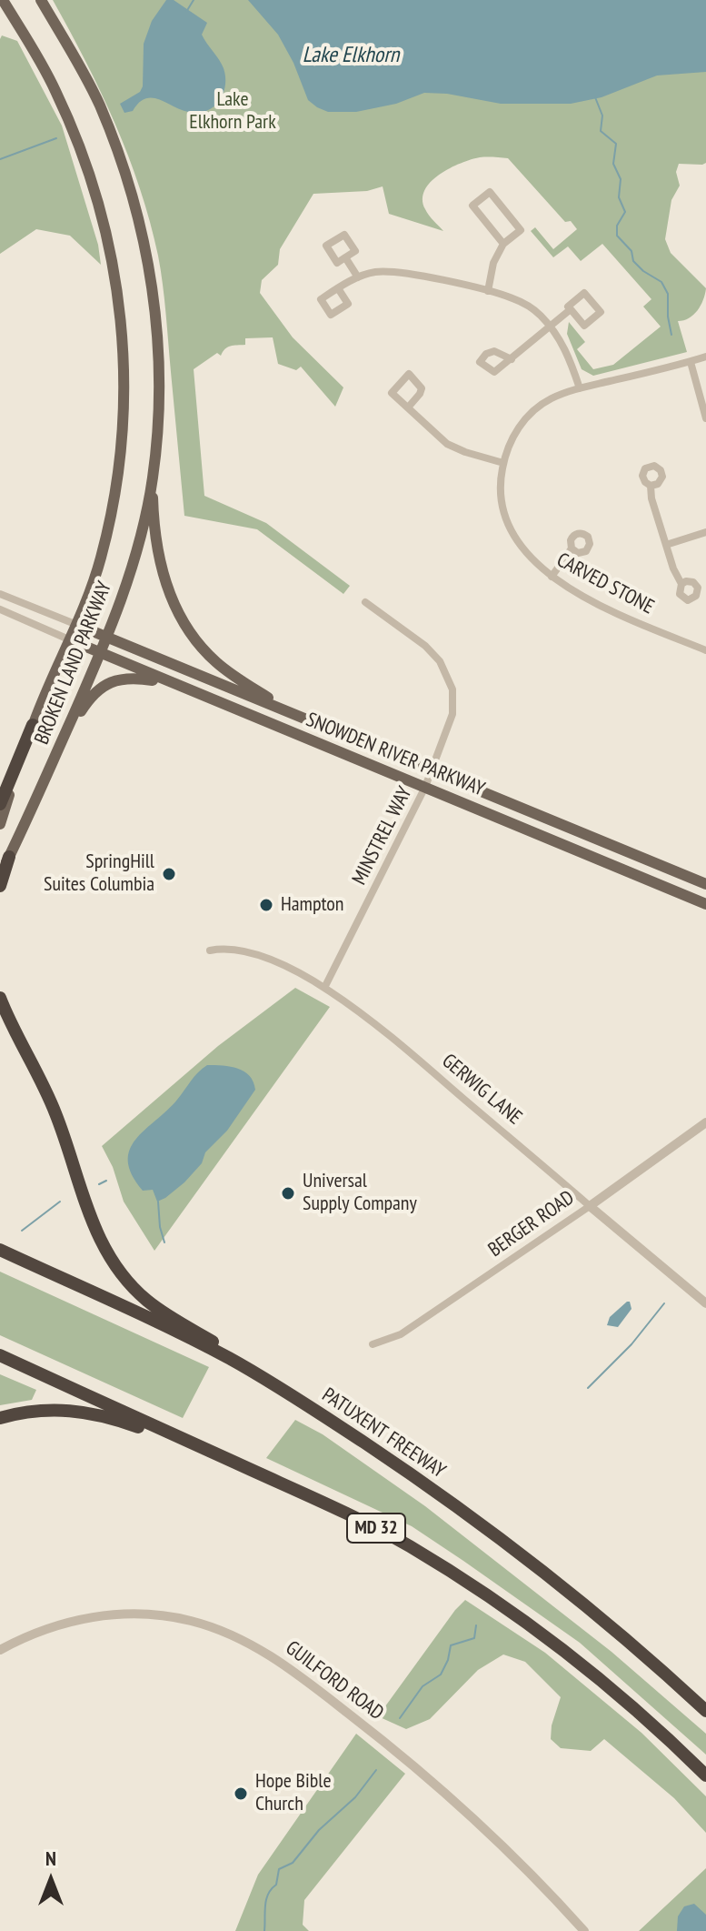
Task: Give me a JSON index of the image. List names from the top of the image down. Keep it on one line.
{"streets":{"highway":["PATUXENT FREEWAY","MD 32"],"main road":["BROKEN LAND PARKWAY","SNOWDEN RIVER PARKWAY"],"street":["CARVED STONE","MINSTREL WAY","GERWIG LANE","BERGER ROAD","GUILFORD ROAD"]},"crossings":[["BROKEN LAND PARKWAY","SNOWDEN RIVER PARKWAY"],["SNOWDEN RIVER PARKWAY","MINSTREL WAY"],["MINSTREL WAY","GERWIG LANE"],["GERWIG LANE","BERGER ROAD"]],"water":["Lake Elkhorn"],"parks":["Lake Elkhorn Park"],"places":["SpringHill Suites Columbia","Hampton","Universal Supply Company","Hope Bible Church"],"north":"top"}
